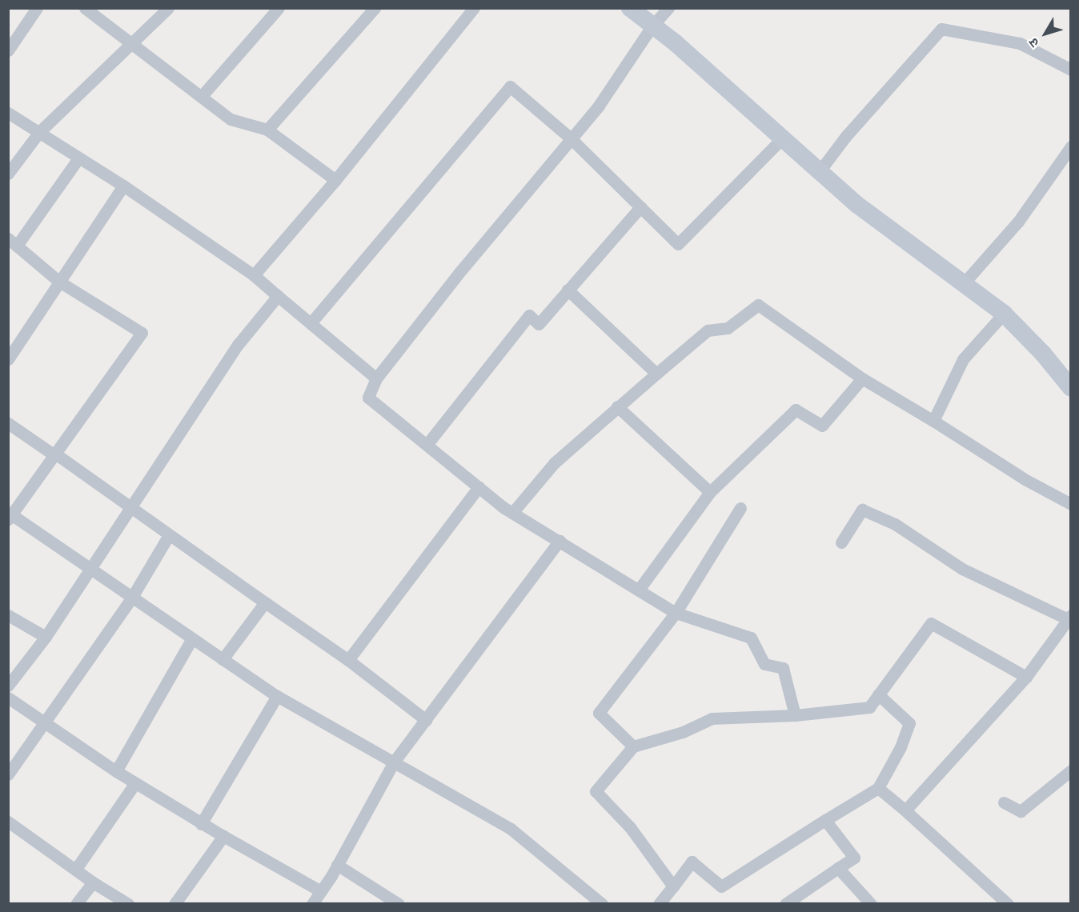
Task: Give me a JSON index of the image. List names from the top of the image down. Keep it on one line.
{"north":"bottom left"}
